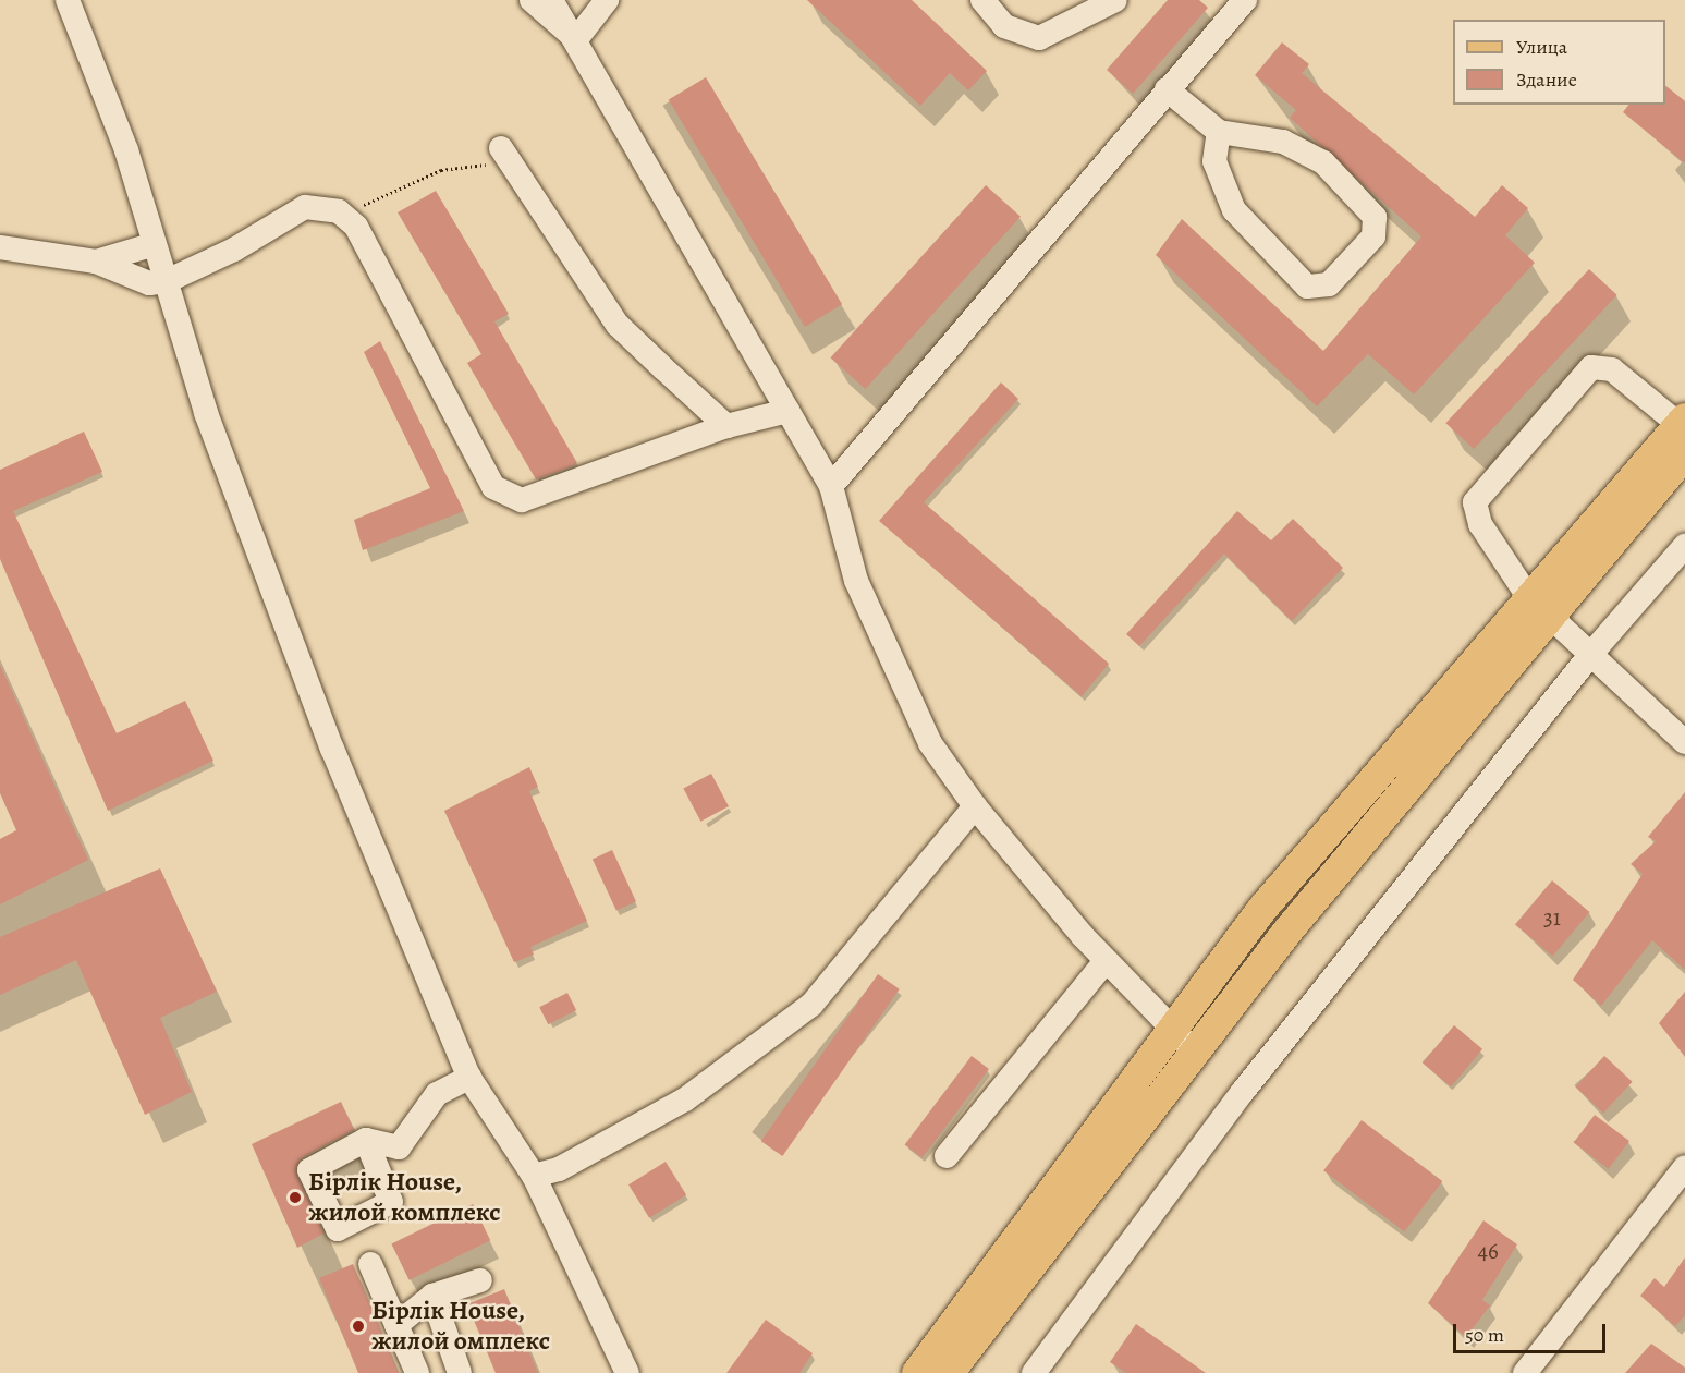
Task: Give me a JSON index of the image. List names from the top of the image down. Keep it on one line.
{"places":["Бірлік House, жилой комплекс","Бірлік House, жилой омплекс"],"house_numbers":["31","46"],"legend":["Улица","Здание"],"scale_bar":"50 m"}
